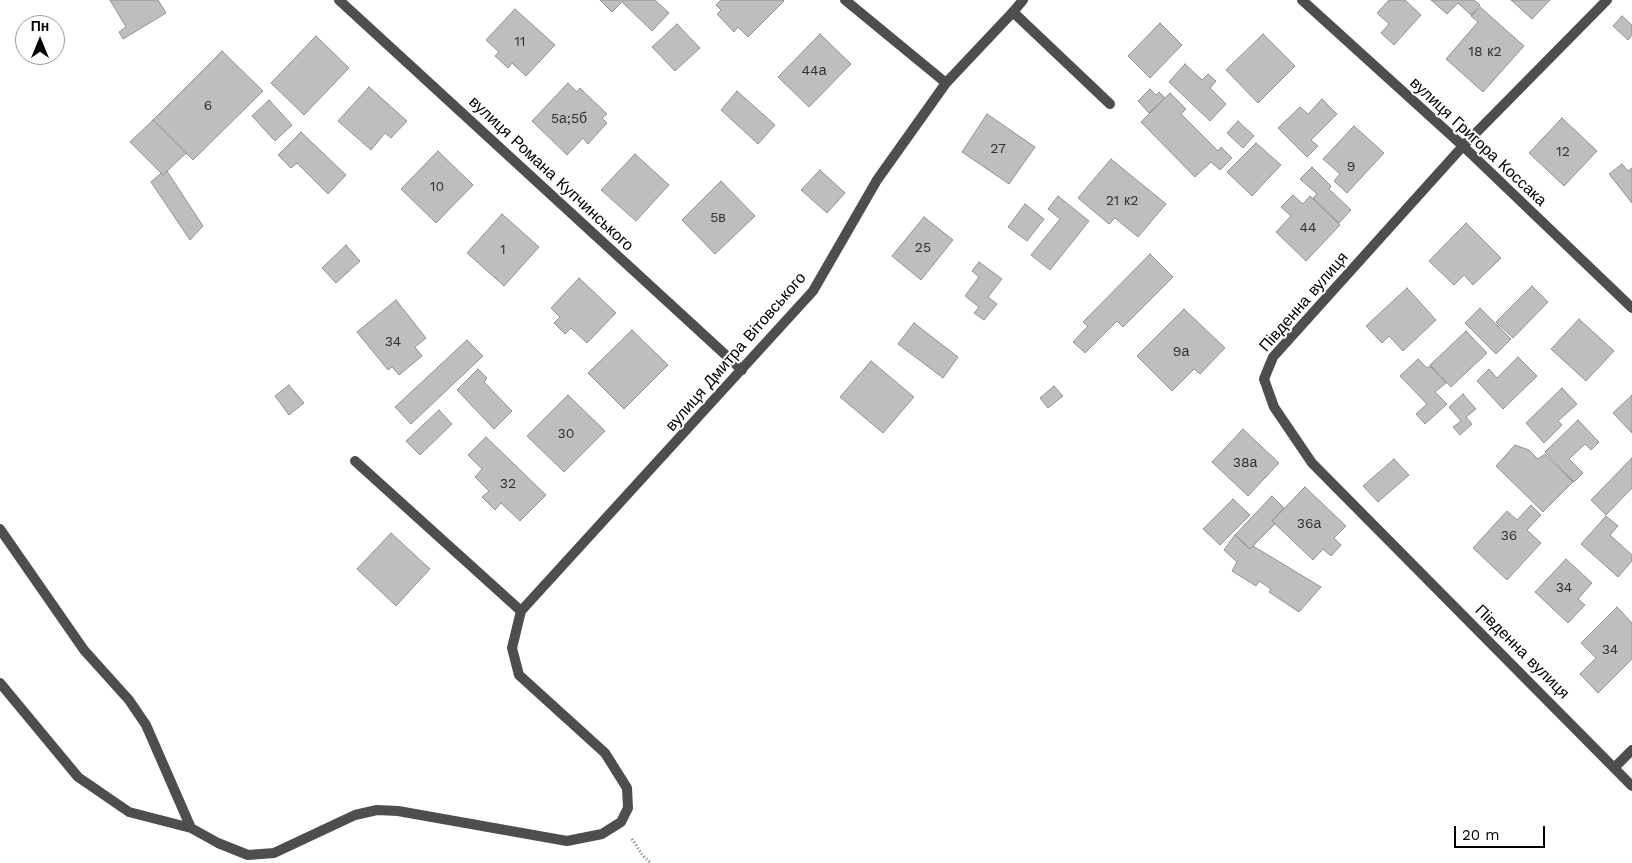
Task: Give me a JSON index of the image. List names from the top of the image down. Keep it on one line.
{"streets":{"street":["вулиця Григора Коссака","вулиця Романа Купчинського","Південна вулиця","вулиця Дмитра Вітовського"]},"crossings":[["вулиця Григора Коссака","Південна вулиця"],["вулиця Романа Купчинського","вулиця Дмитра Вітовського"]],"house_numbers":["11","18 к2","44а","6","5а;5б","27","12","9","10","21 к2","5в","44","25","1","34","9а","30","38а","32","36а","36","34","34"],"scale_bar":"20 m","north":"top"}
